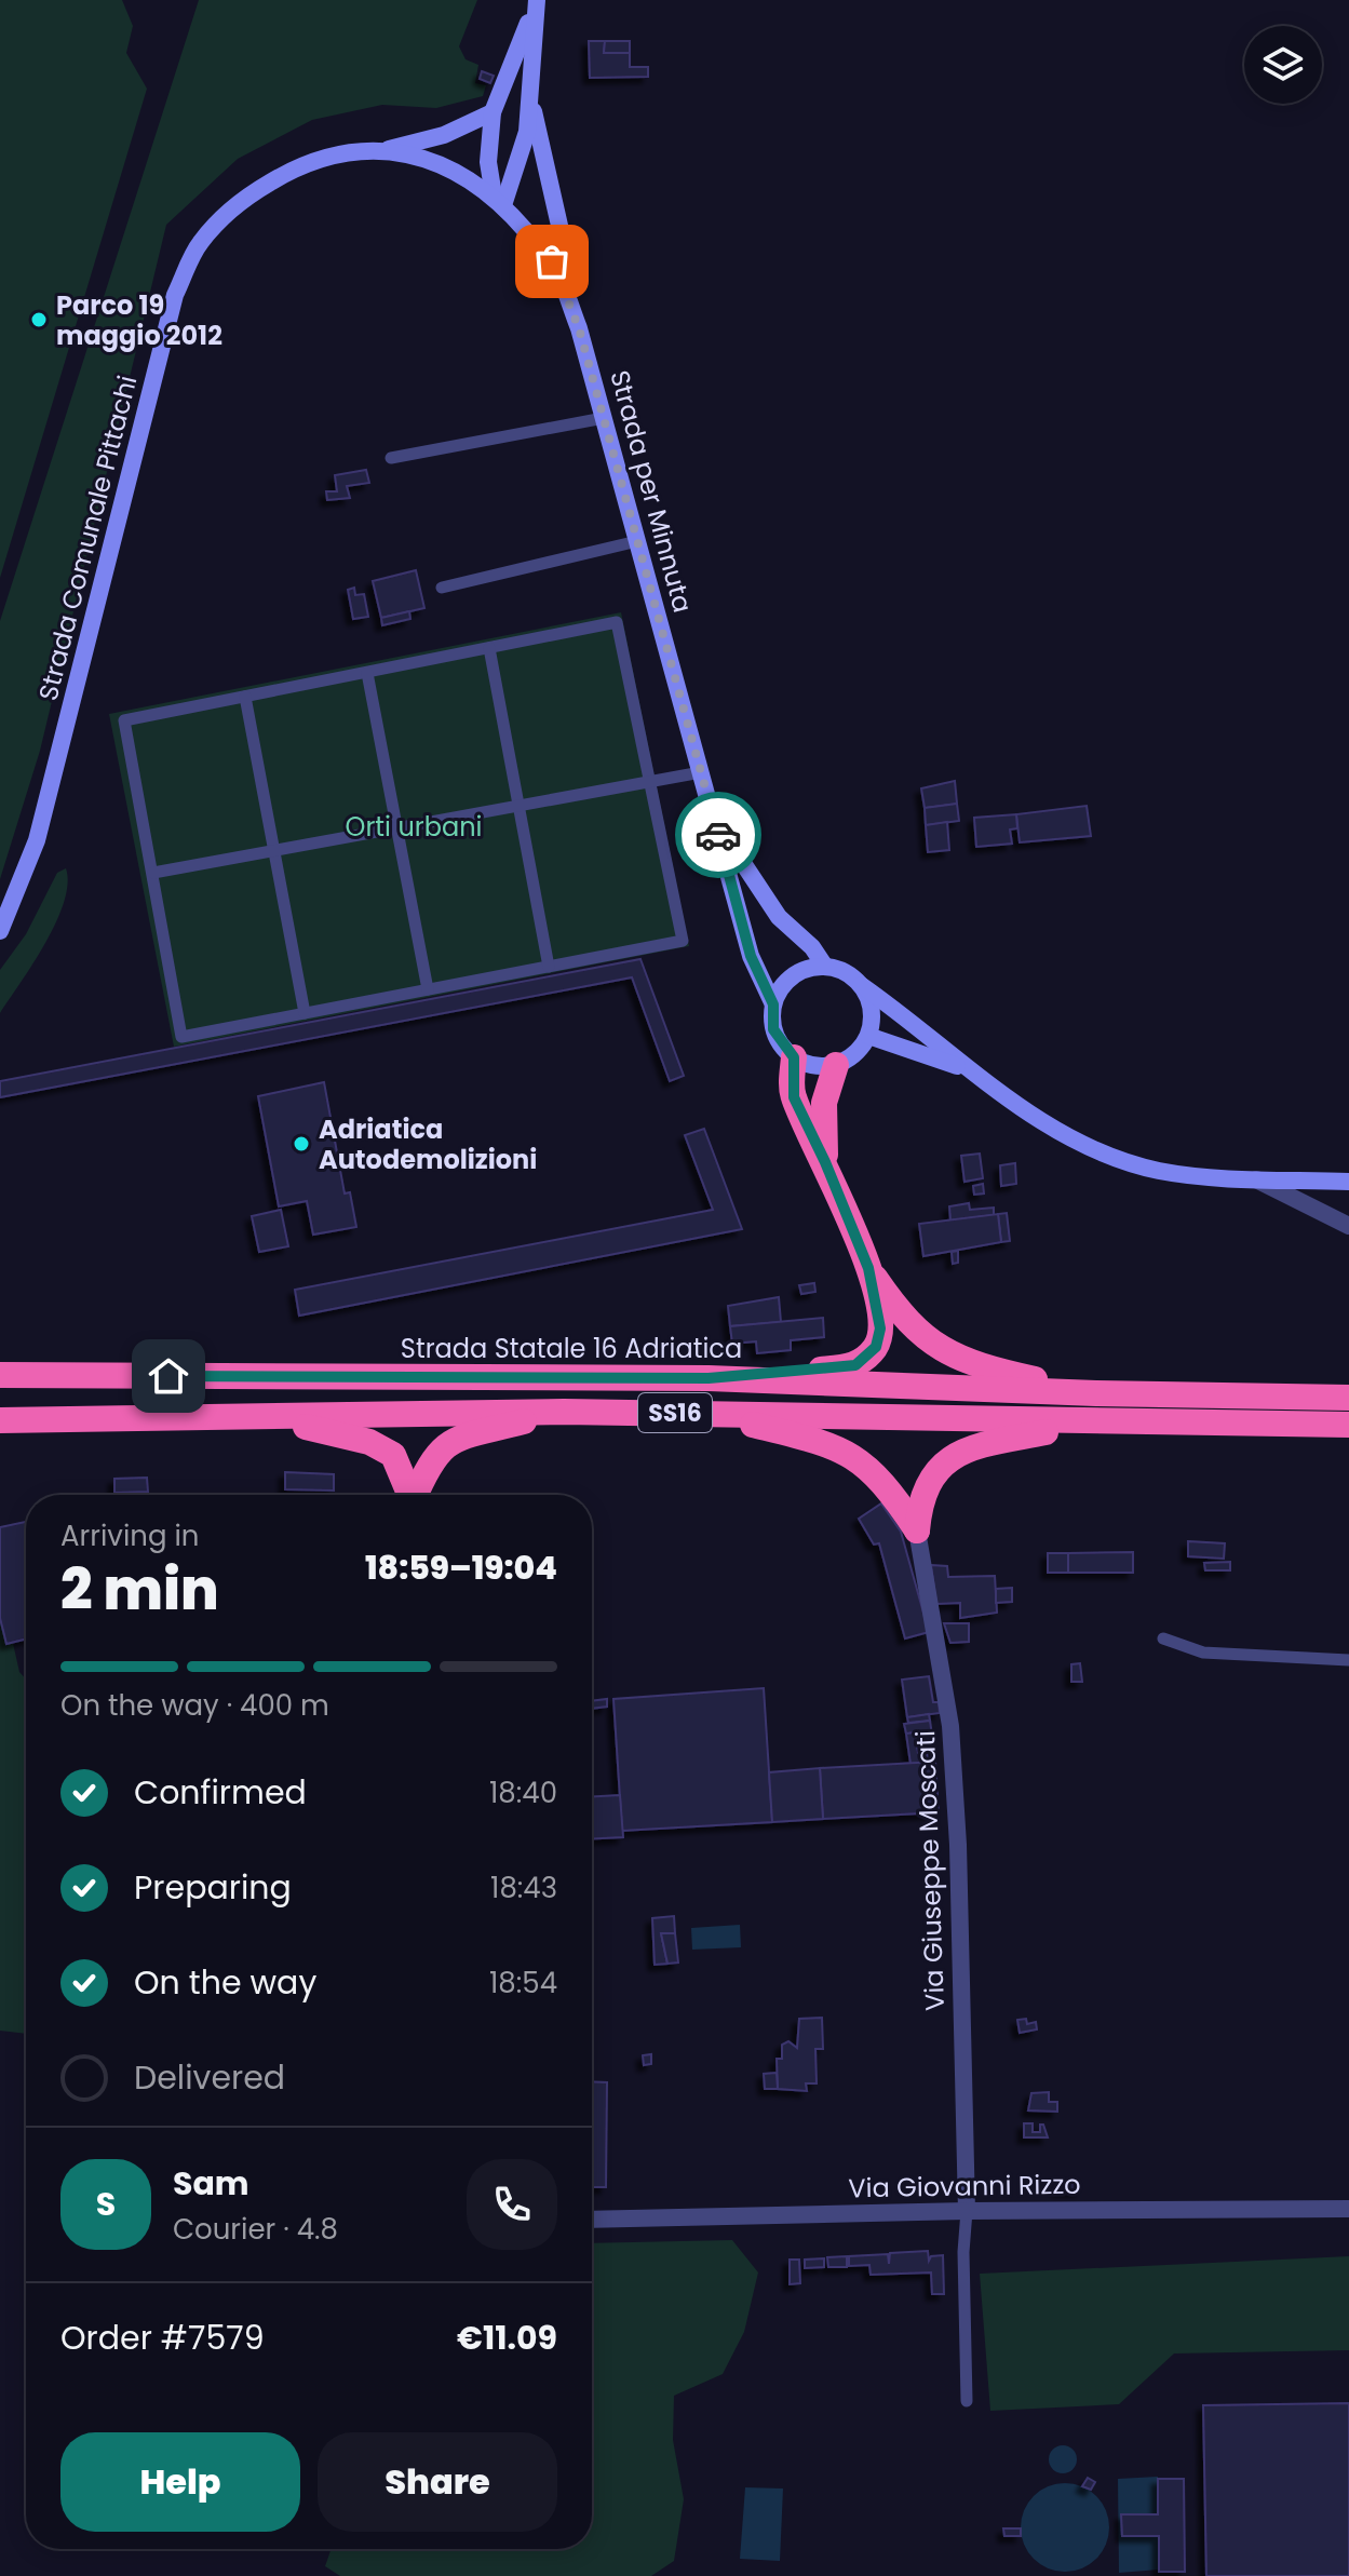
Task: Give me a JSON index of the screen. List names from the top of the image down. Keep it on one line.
{"streets":{"highway":["Strada Statale 16 Adriatica","SS16"],"street":["Strada per Minnuta","Strada Comunale Pittachi","Via Giuseppe Moscati","Via Giovanni Rizzo"]},"crossings":[["Strada per Minnuta","Strada Comunale Pittachi"],["Via Giuseppe Moscati","Via Giovanni Rizzo"]],"parks":["Orti urbani"],"places":["Parco 19 maggio 2012","Adriatica Autodemolizioni"],"page":{"heading":["2 min","Arriving in","18:59–19:04"],"panel":["Sam","Courier · 4.8","Order #7579","€11.09"],"bar":"On the way · 400 m","list":[["Confirmed","18:40"],["Preparing","18:43"],["On the way","18:54"],"Delivered"],"round":"S","buttons":["Help","Share"]}}
